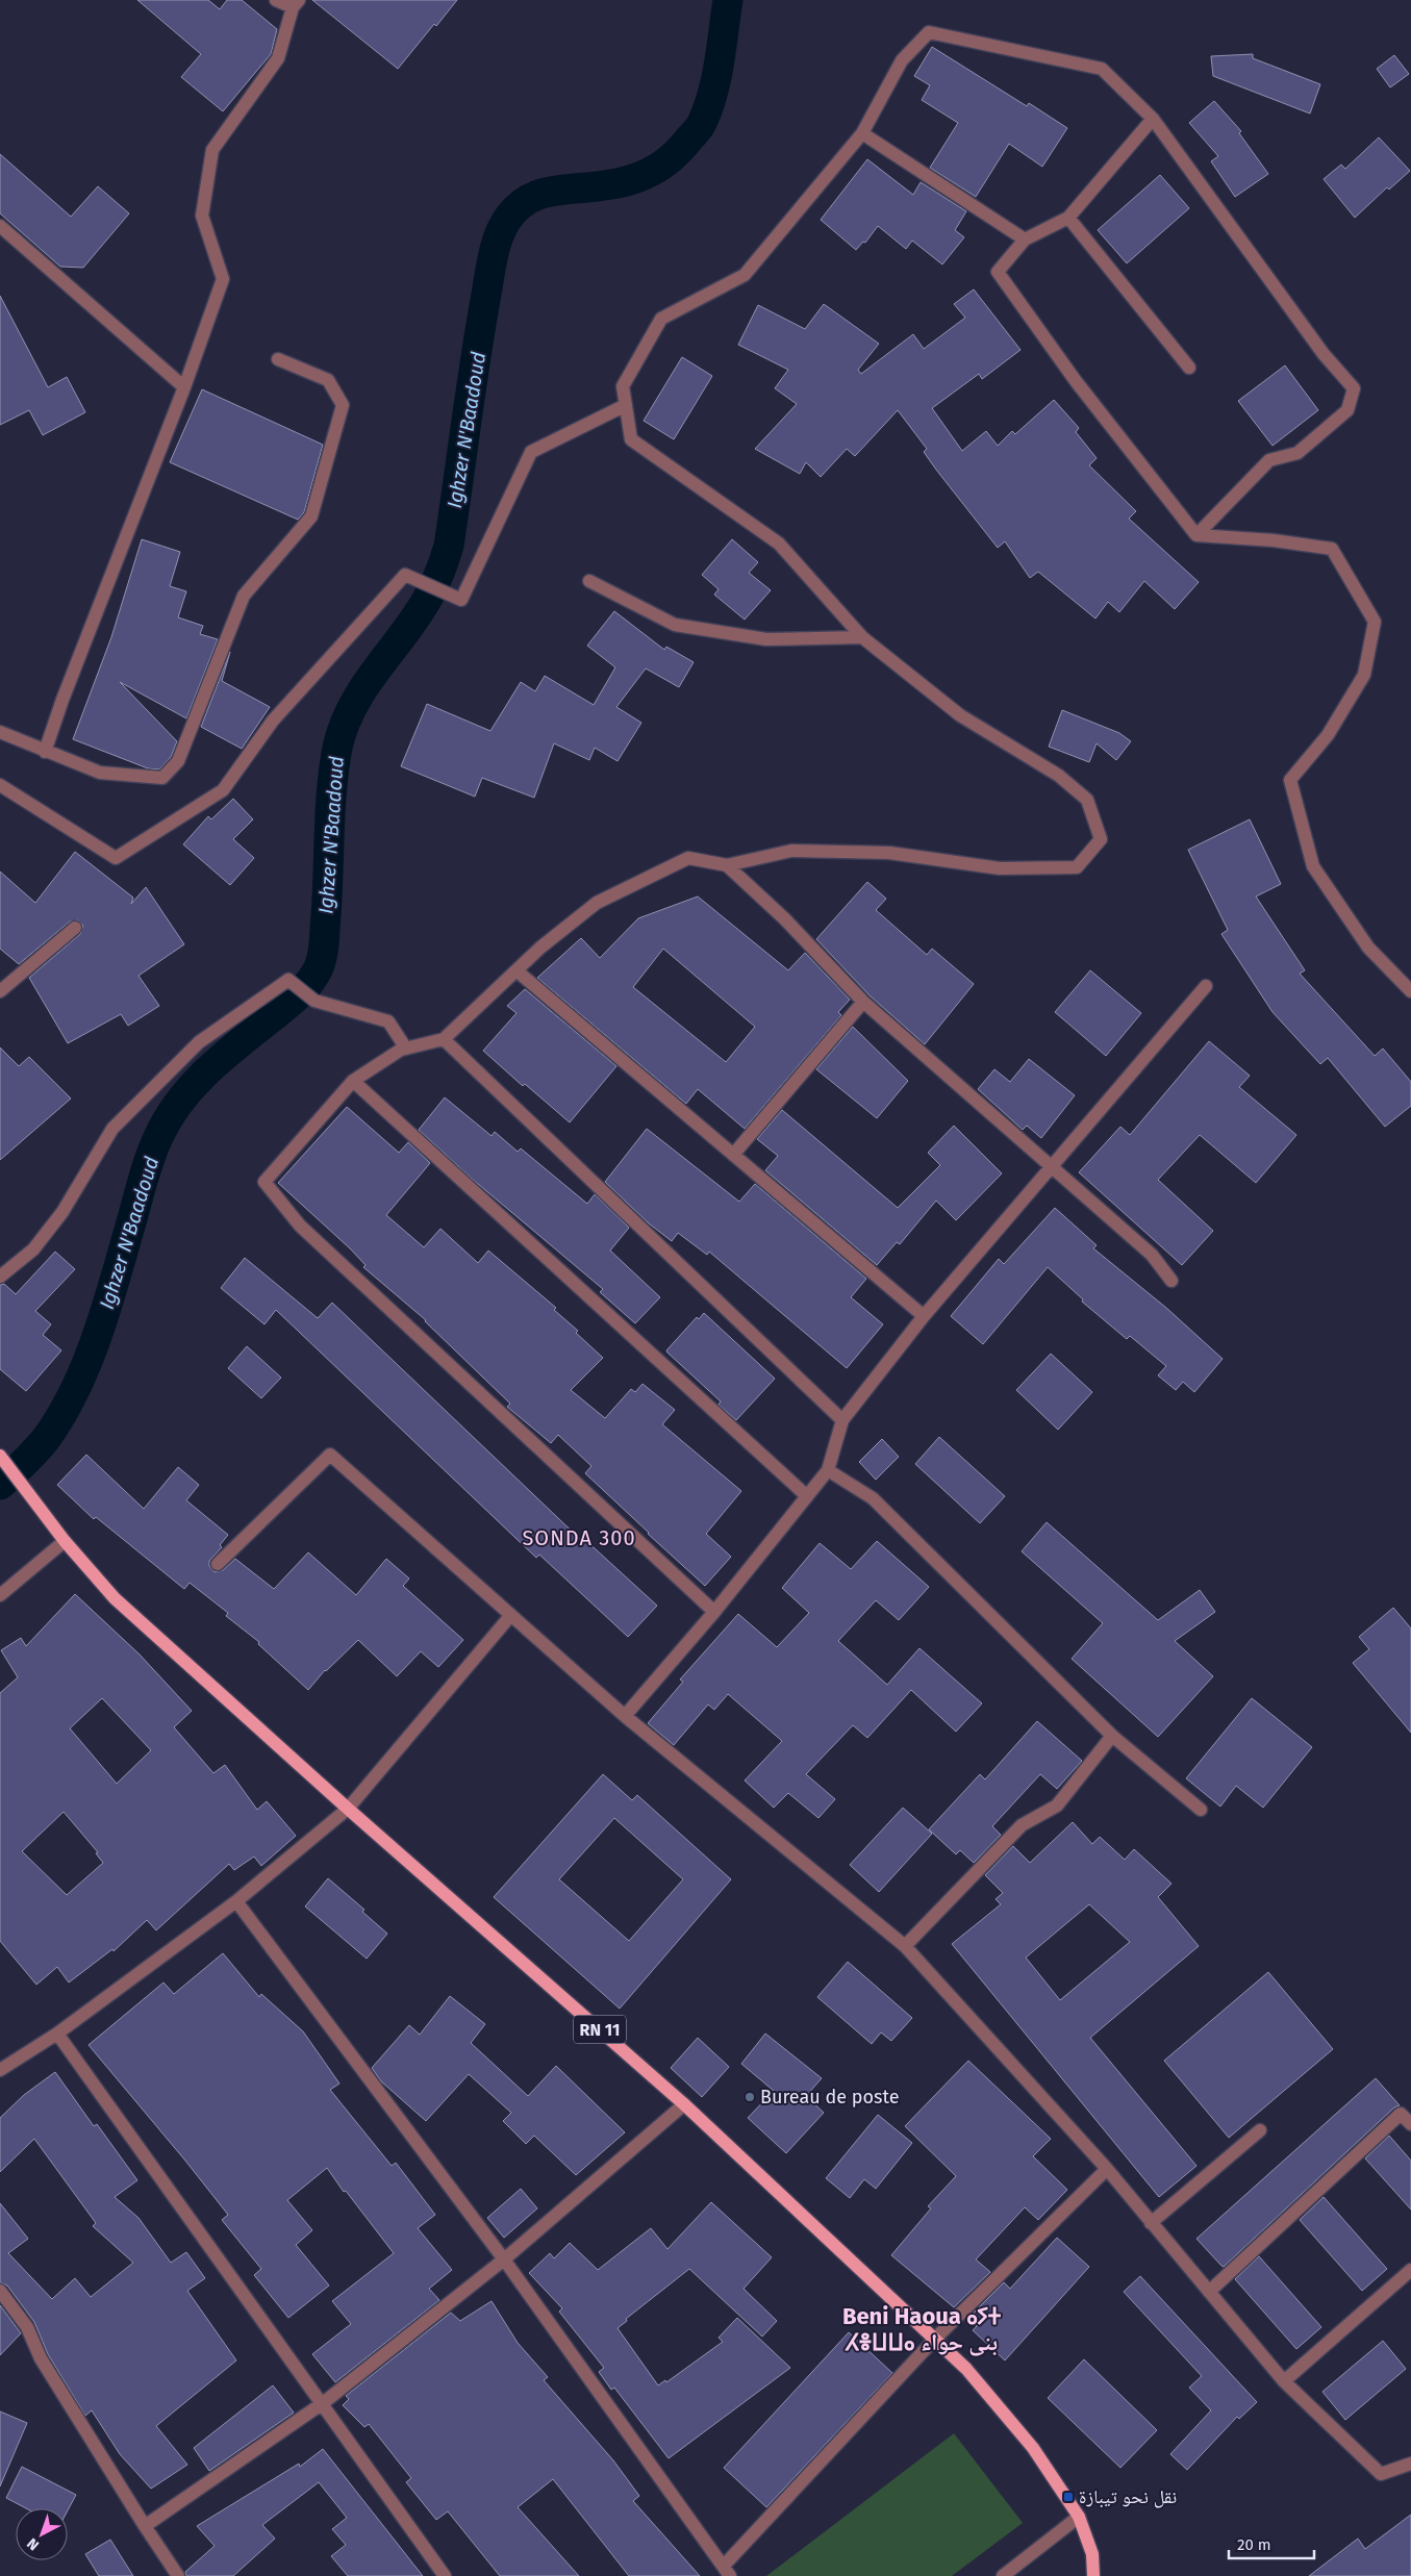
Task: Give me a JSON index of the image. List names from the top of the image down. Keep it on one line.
{"streets":{"main road":["RN 11"]},"districts":["SONDA 300","Beni Haoua ⴰⵢⵜ ⵃⴻⵡⵡⴰ بنى حواء"],"water":["Ighzer N'Baadoud"],"places":{"other":["Bureau de poste"],"transit":["نقل نحو تيبازة"]},"scale_bar":"20 m","north":"bottom left"}
